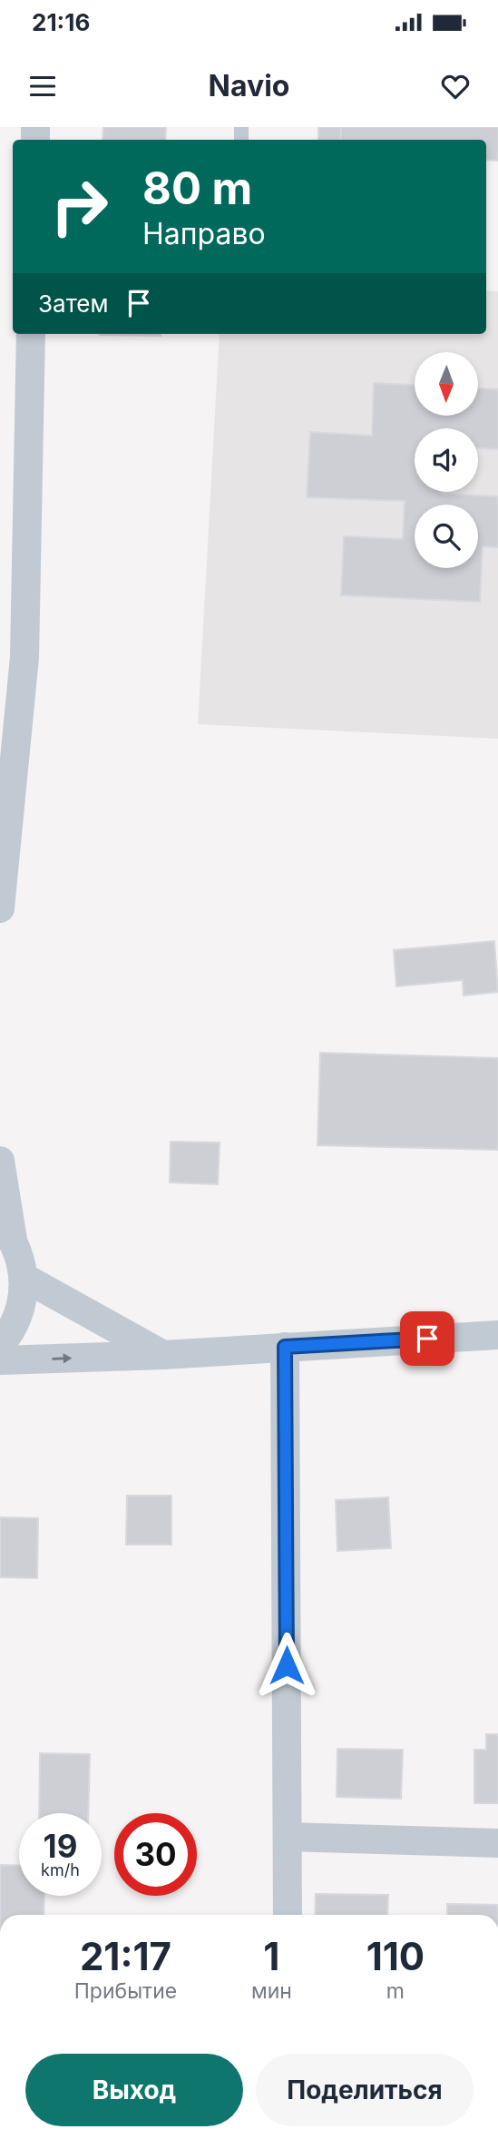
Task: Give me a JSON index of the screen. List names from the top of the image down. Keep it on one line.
{"north":"bottom","page":{"status":"21:16","header":"Navio","turn":["80 m","Направо"],"then":"Затем","speed":"19 km/h","limit":"30","eta":["21:17","Прибытие","1","мин","110","m"],"buttons":["Выход","Поделиться"]}}
